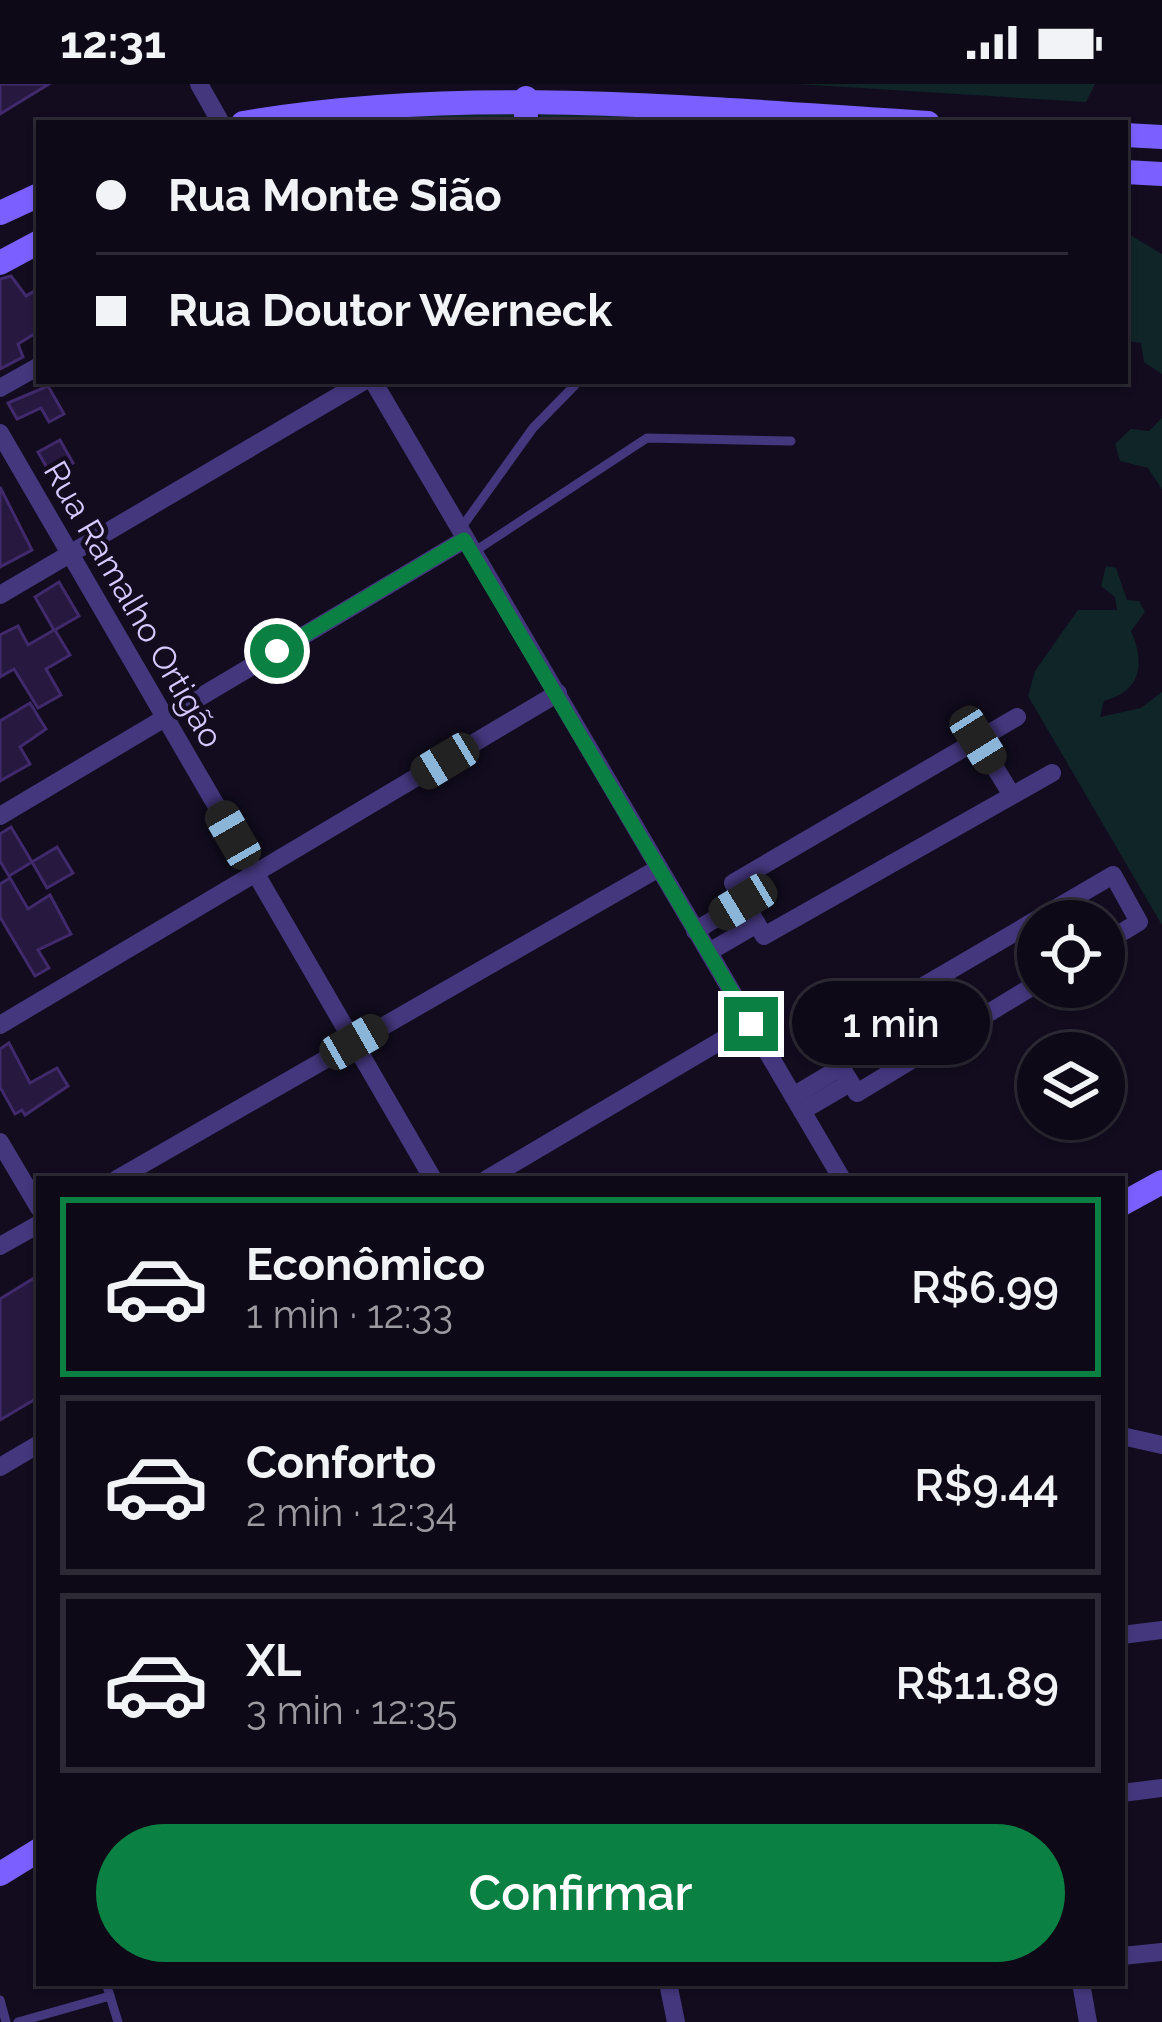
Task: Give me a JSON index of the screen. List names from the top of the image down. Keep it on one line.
{"streets":{"street":["Rua Ramalho Ortigão"]},"page":{"status":"12:31","banner":["Rua Monte Sião","Rua Doutor Werneck"],"bubble":"1 min","list":[{"name":"Econômico","note":"1 min · 12:33","value":"R$6.99"},{"name":"Conforto","note":"2 min · 12:34","value":"R$9.44"},{"name":"XL","note":"3 min · 12:35","value":"R$11.89"}],"buttons":"Confirmar"}}
